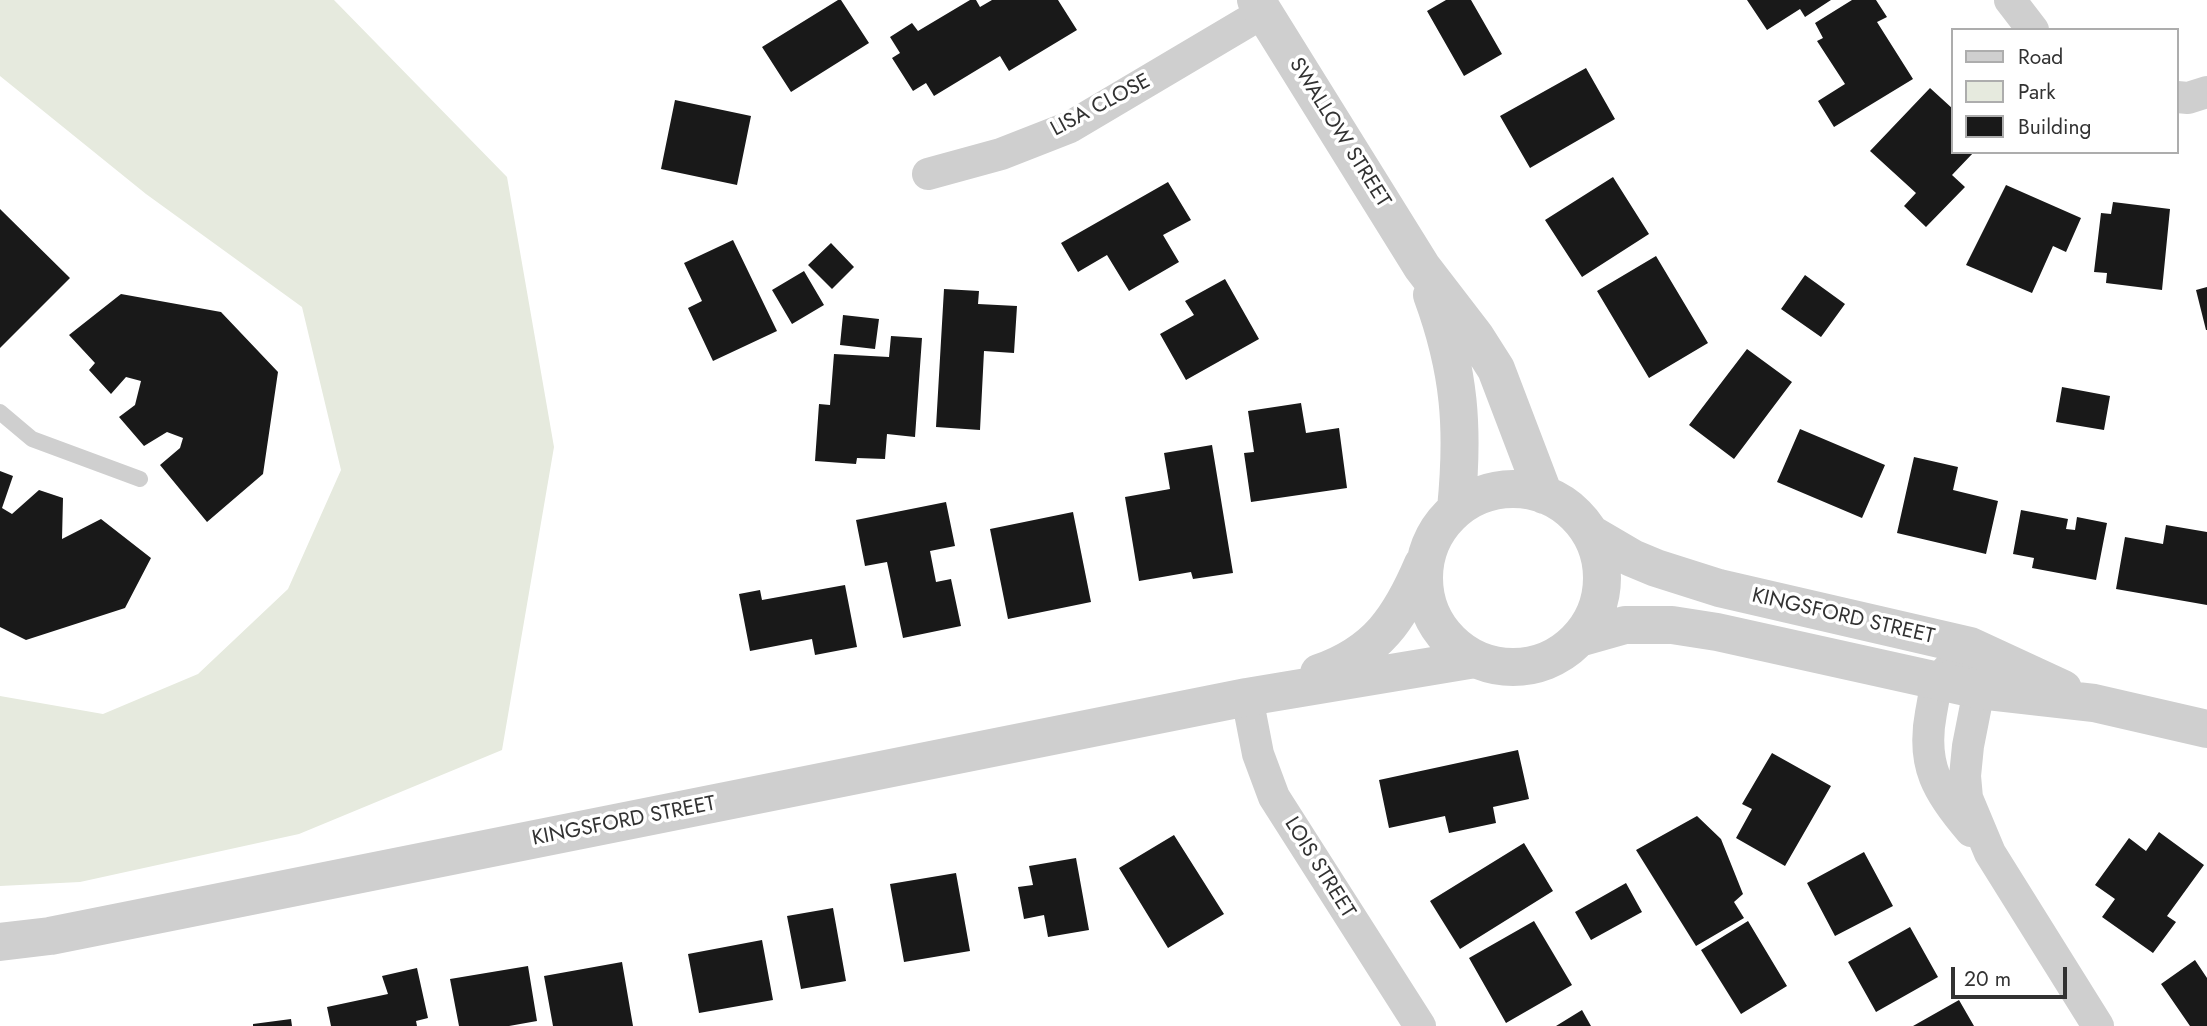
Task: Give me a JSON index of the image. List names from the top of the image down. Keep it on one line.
{"streets":{"street":["LISA CLOSE","SWALLOW STREET","KINGSFORD STREET","LOIS STREET"]},"crossings":[["LISA CLOSE","SWALLOW STREET"],["SWALLOW STREET","KINGSFORD STREET"],["KINGSFORD STREET","LOIS STREET"]],"legend":["Road","Park","Building"],"scale_bar":"20 m"}
